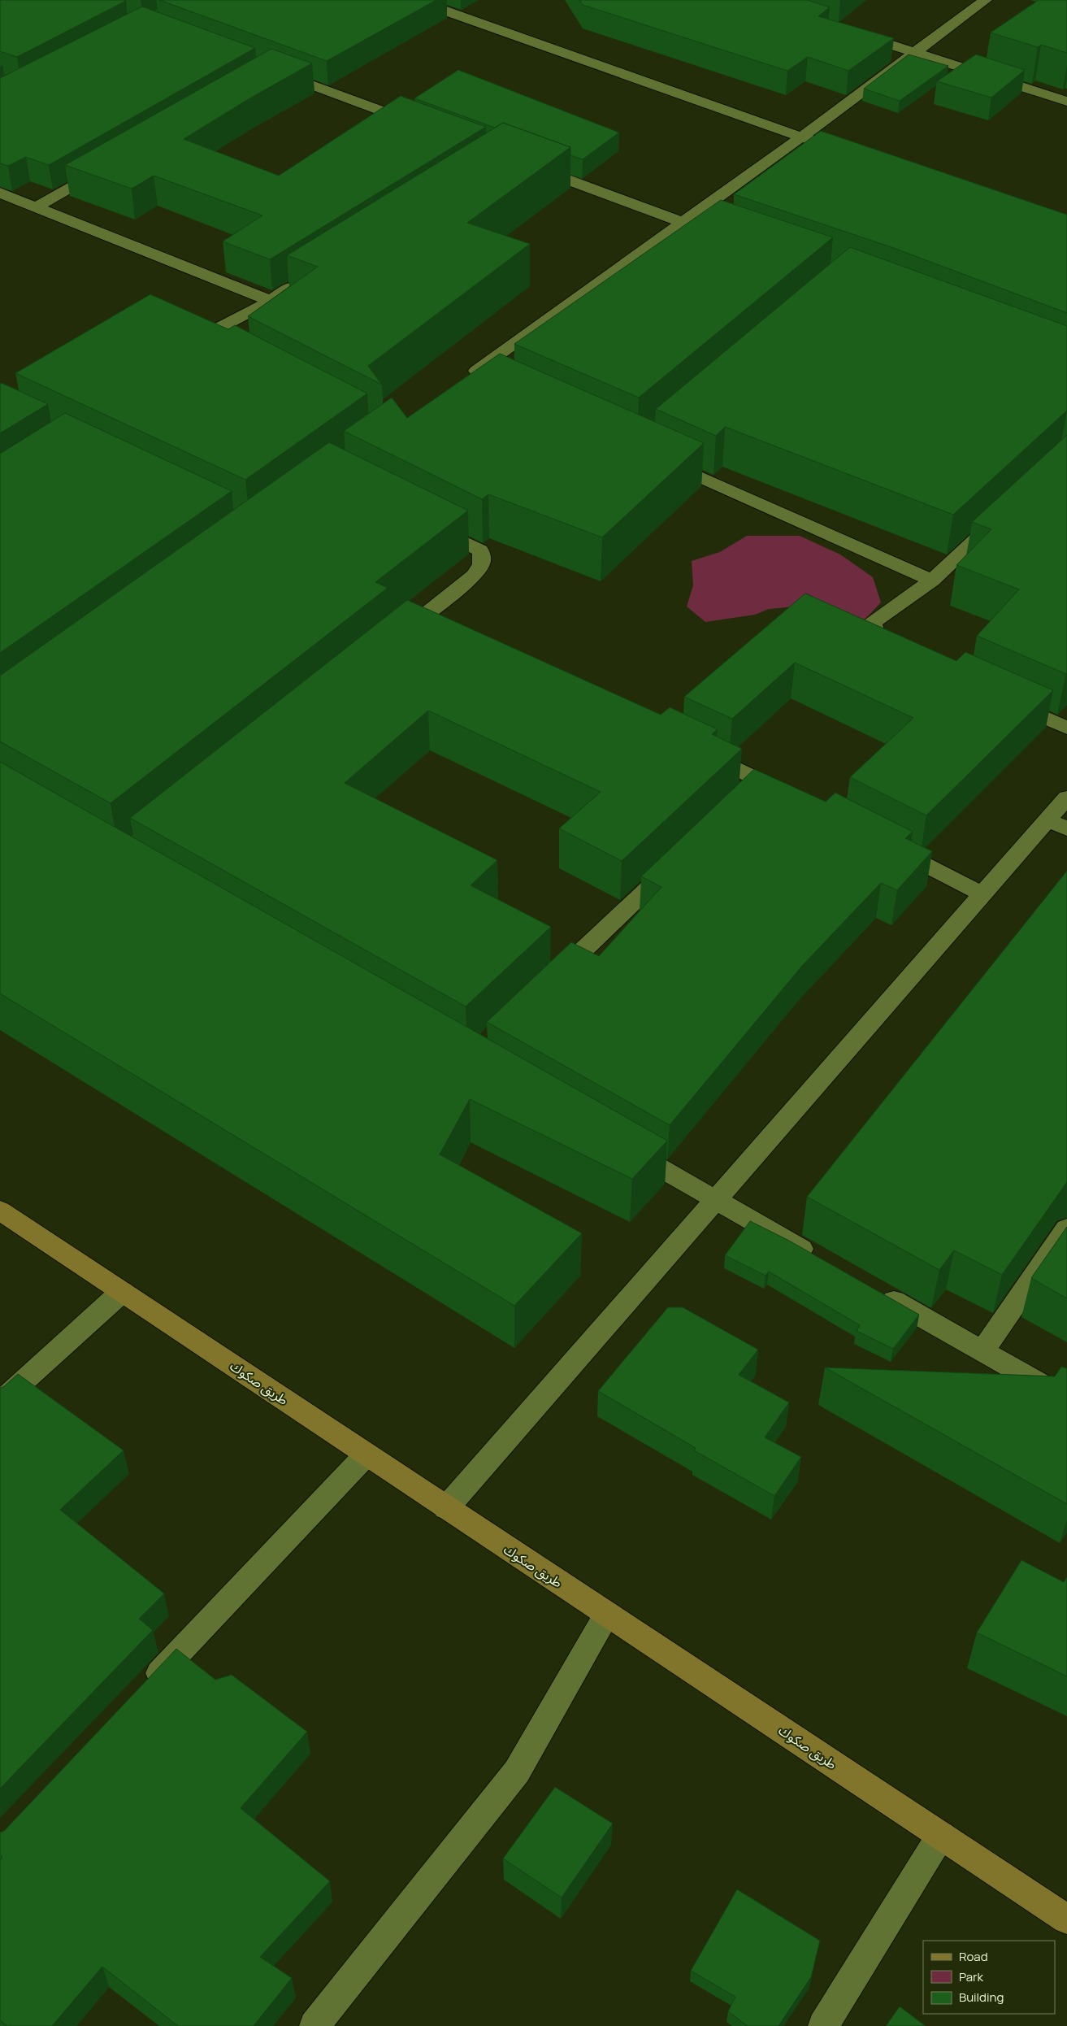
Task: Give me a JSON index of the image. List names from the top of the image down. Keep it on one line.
{"streets":{"street":["طريق صكوك"]},"legend":["Road","Park","Building"]}
